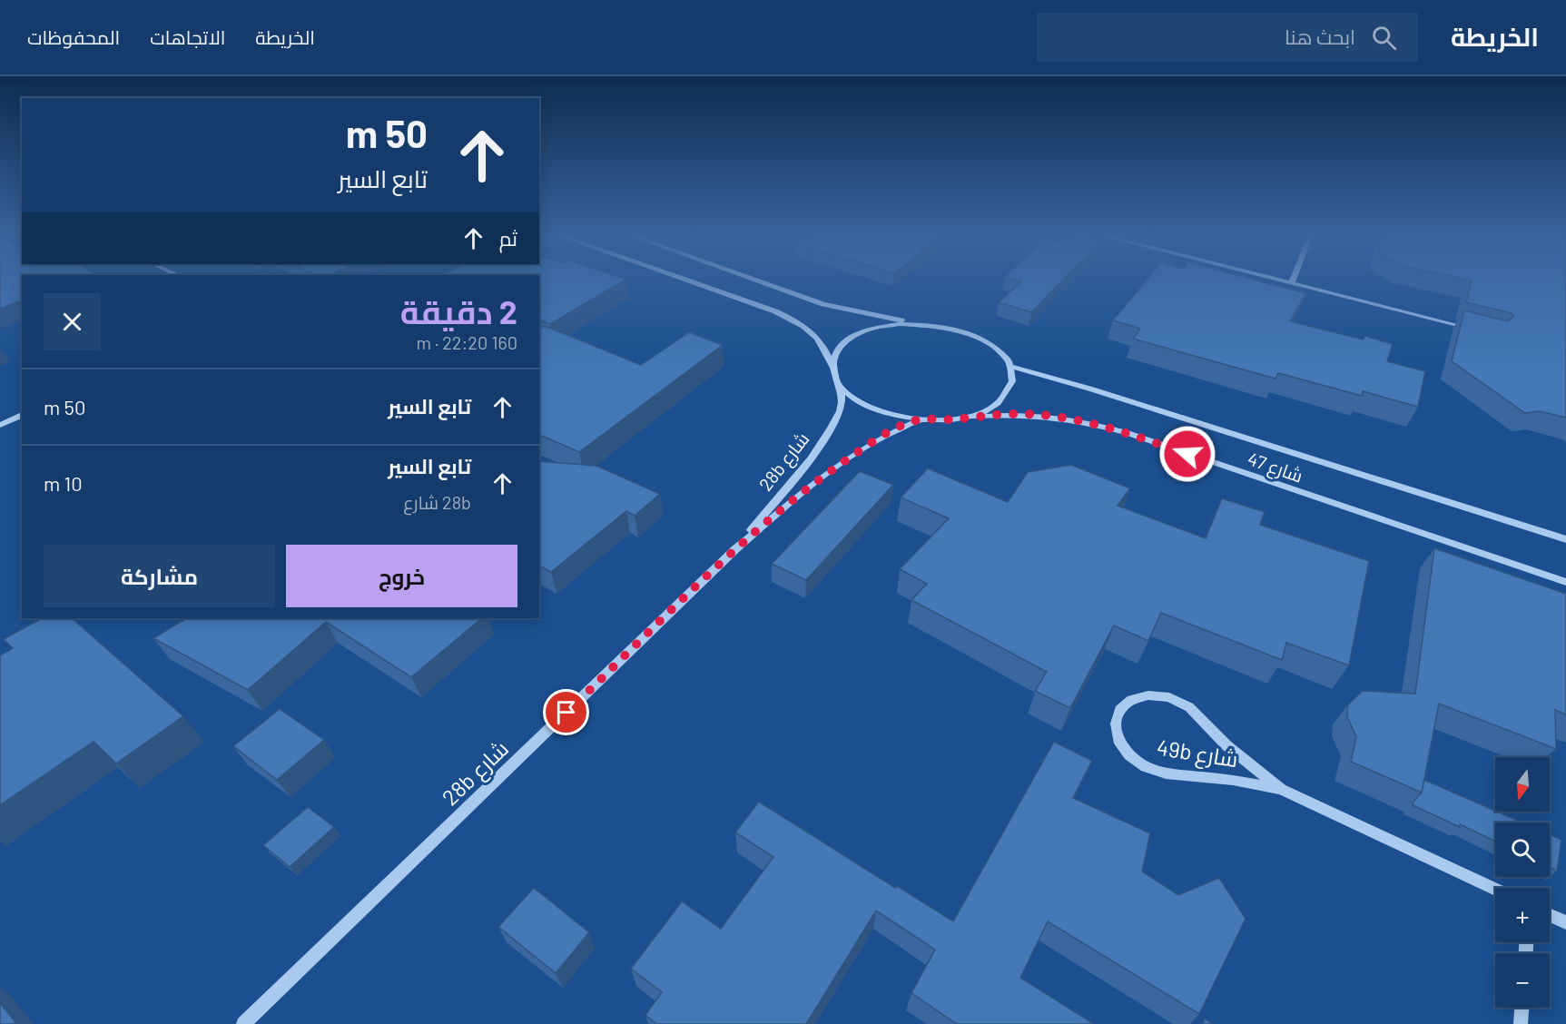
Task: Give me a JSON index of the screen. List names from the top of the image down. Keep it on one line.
{"streets":{"street":["28b شارع","شارع 47","49b شارع"]},"crossings":[["28b شارع","شارع 47"]],"north":"bottom","page":{"header":"الخريطة","search":"ابحث هنا","nav":["الخريطة","الاتجاهات","المحفوظات"],"turn":["50 m","تابع السير"],"then":"ثم","heading":["2 دقيقة","160 m · 22:20"],"list":[{"name":"تابع السير","value":"50 m"},{"name":"تابع السير","note":"28b شارع","value":"10 m"}],"buttons":["خروج","مشاركة"],"map_buttons":["+","−"]}}
